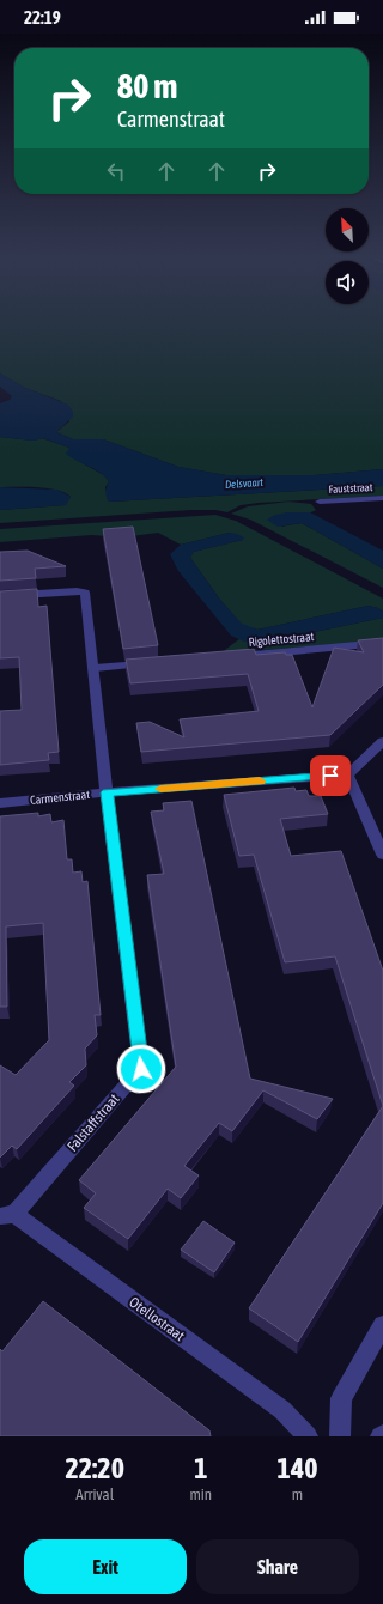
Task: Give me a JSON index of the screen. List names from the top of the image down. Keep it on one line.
{"streets":{"street":["Fauststraat","Rigolettostraat","Carmenstraat","Falstaffstraat","Otellostraat"]},"crossings":[["Carmenstraat","Falstaffstraat"],["Falstaffstraat","Otellostraat"]],"water":["Delsvaart"],"north":"top left","page":{"status":"22:19","turn":["80 m","Carmenstraat"],"eta":["22:20","Arrival","1","min","140","m"],"buttons":["Exit","Share"]}}
